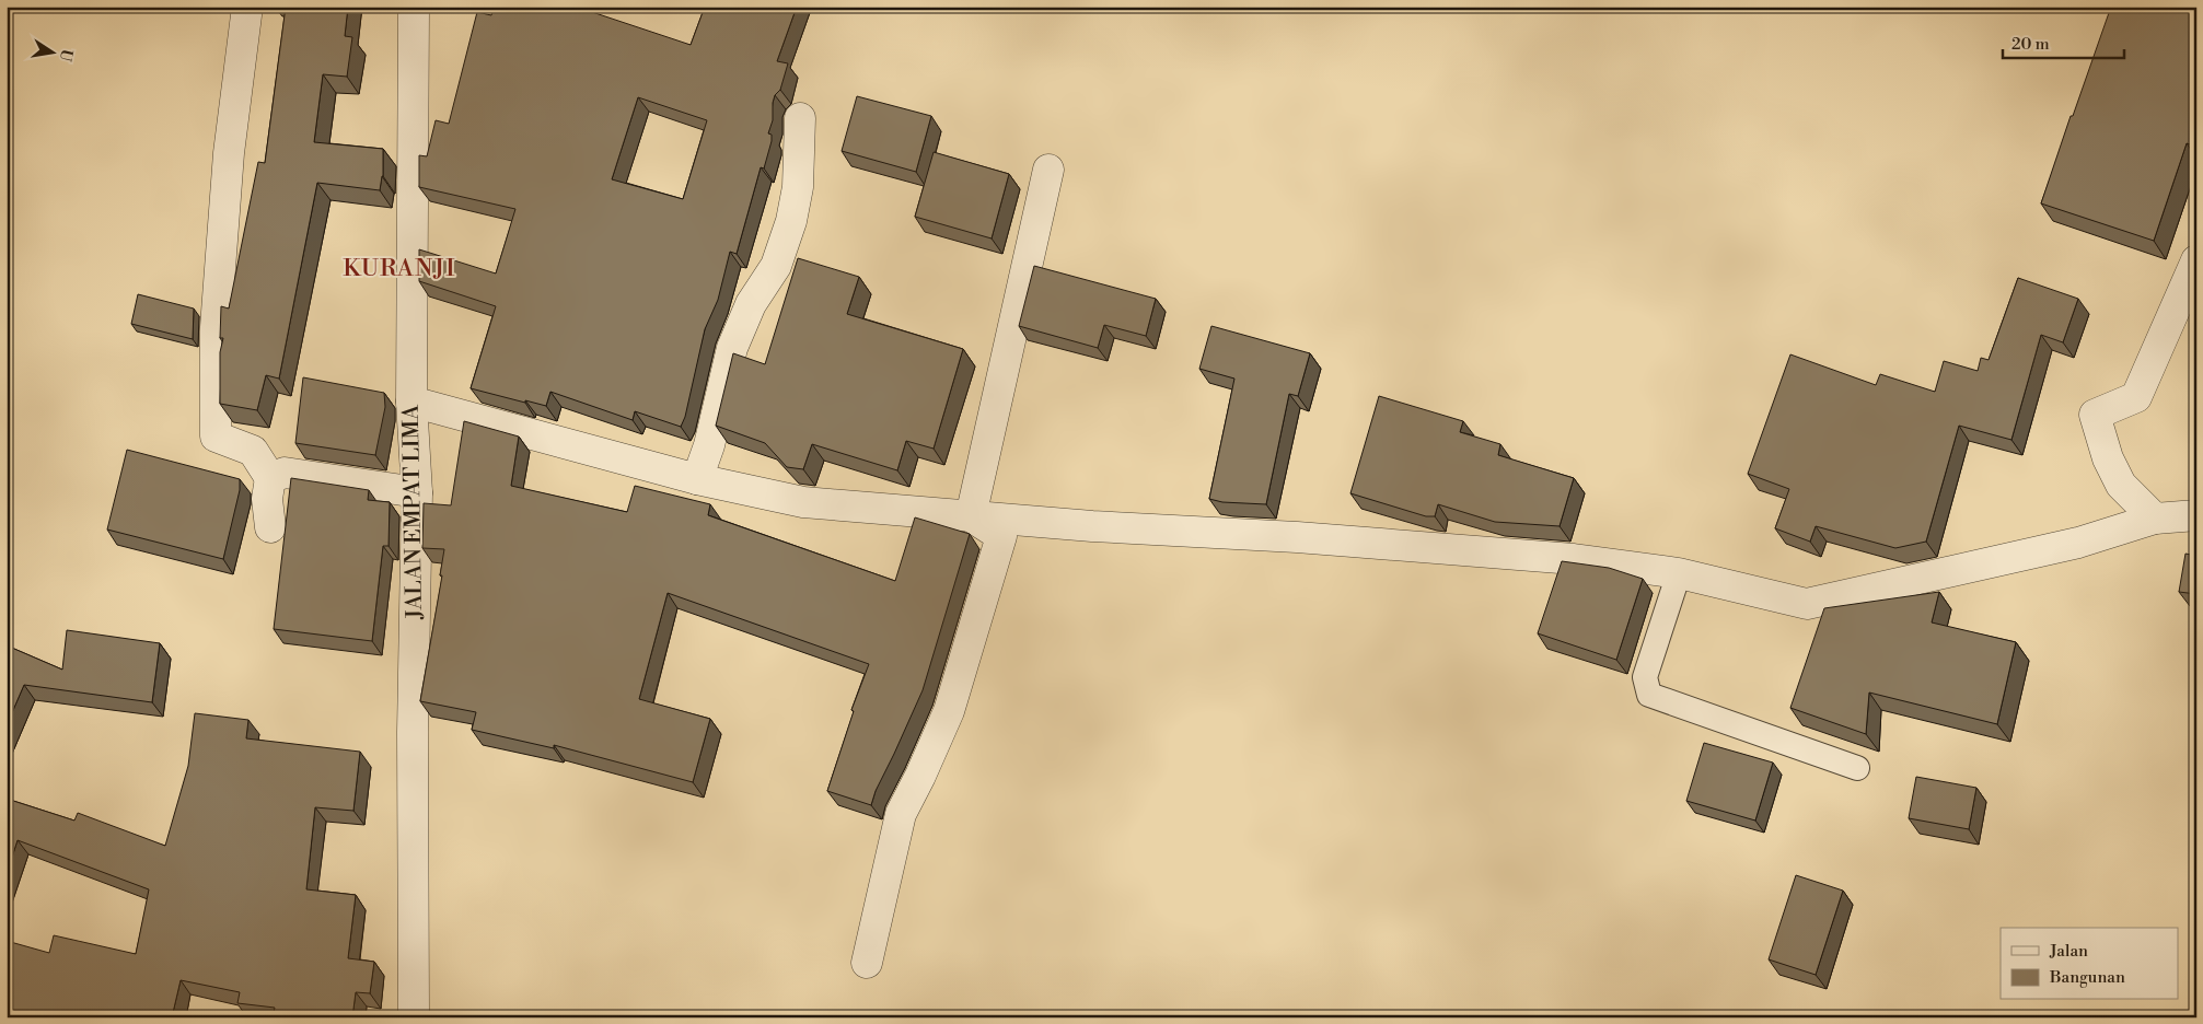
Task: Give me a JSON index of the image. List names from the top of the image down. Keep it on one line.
{"streets":{"street":["JALAN EMPAT LIMA"]},"districts":["KURANJI"],"legend":["Jalan","Bangunan"],"scale_bar":"20 m","north":"right"}
